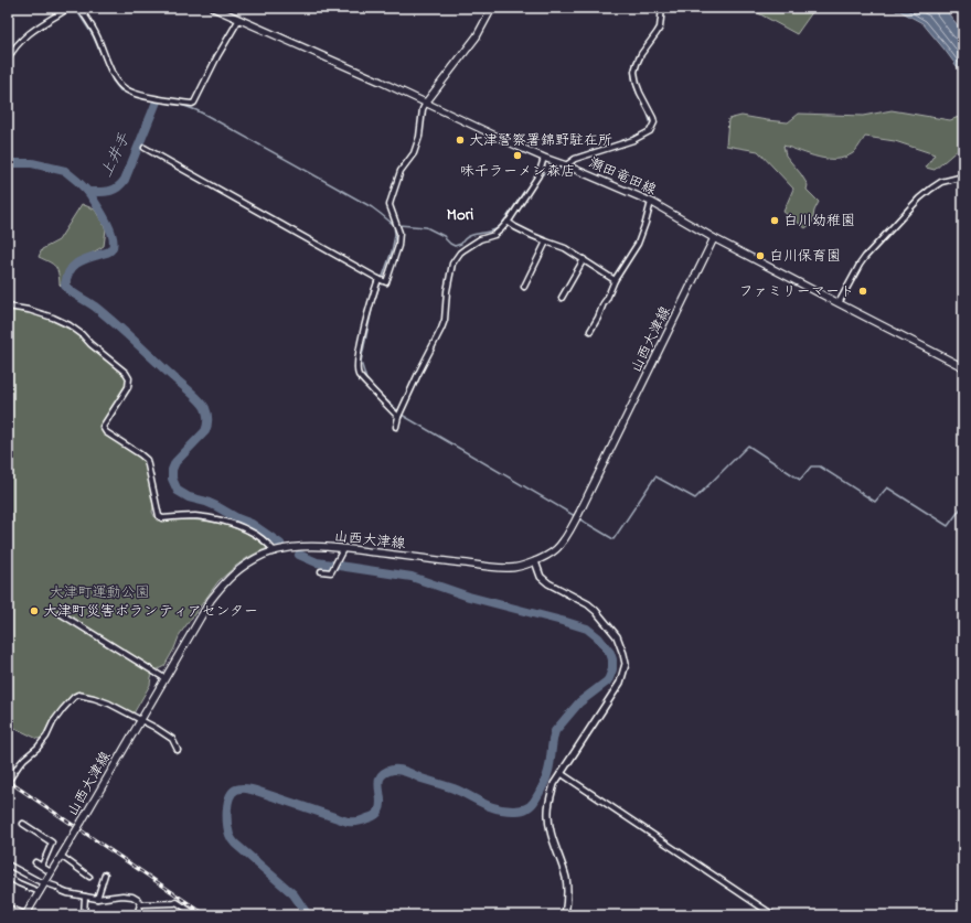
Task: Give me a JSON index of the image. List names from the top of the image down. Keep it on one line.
{"streets":{"main road":["瀬田竜田線","山西大津線"]},"crossings":[["瀬田竜田線","山西大津線"]],"districts":["Mori"],"water":["上井手"],"parks":["大津町運動公園"],"places":["大津警察署錦野駐在所","味千ラーメン森店","白川幼稚園","白川保育園","ファミリーマート","大津町災害ボランティアセンター"]}
